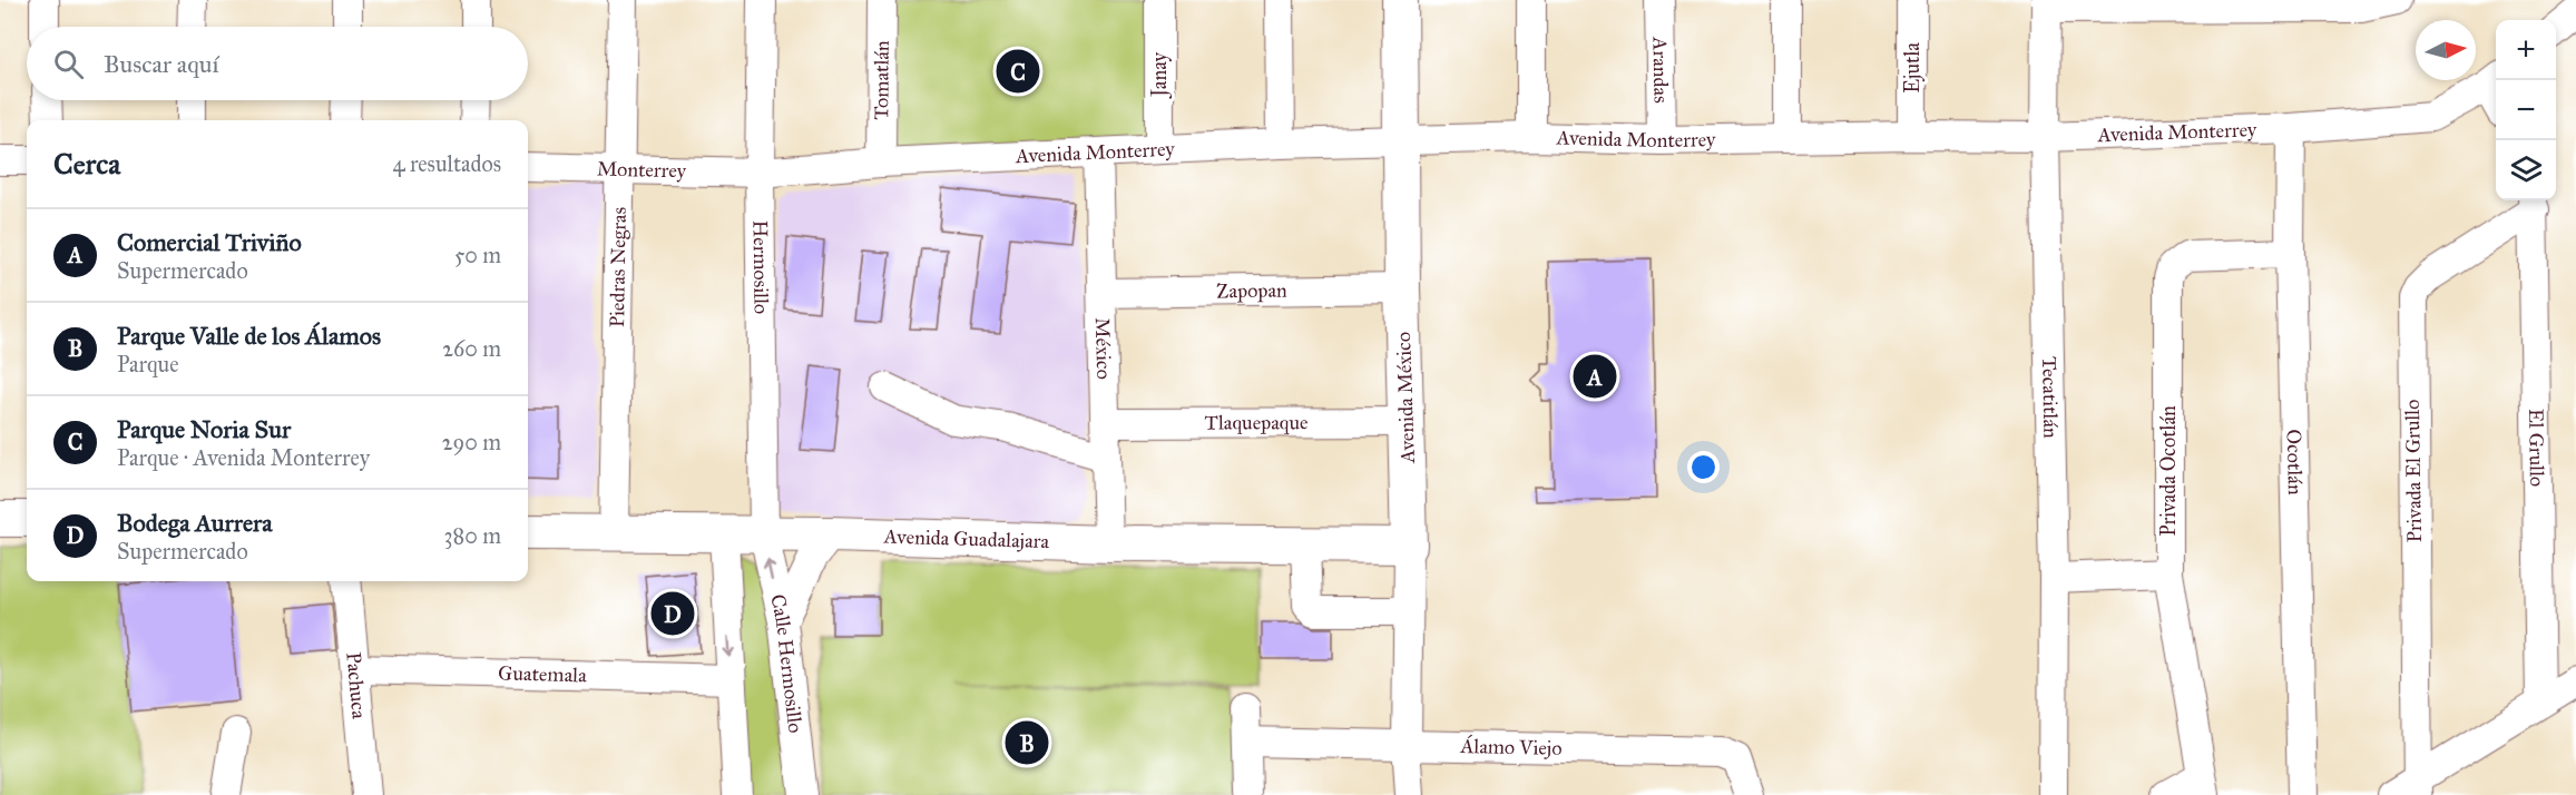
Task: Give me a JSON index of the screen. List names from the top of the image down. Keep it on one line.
{"streets":{"main road":["Avenida México","Avenida Guadalajara"],"street":["Ejutla","Arandas","Janay","Tomatlán","Avenida Monterrey","Monterrey","Piedras Negras","Hermosillo","Zapopan","México","Tecatitlán","Tlaquepaque","El Grullo","Ocotlán","Privada Ocotlán","Privada El Grullo","Calle Hermosillo","Guatemala","Pachuca","Álamo Viejo"]},"crossings":[["Ejutla","Avenida Monterrey"],["Arandas","Avenida Monterrey"],["Janay","Avenida Monterrey"],["Tomatlán","Avenida Monterrey"],["Avenida Monterrey","Monterrey"],["Avenida Monterrey","Hermosillo"],["Avenida Monterrey","México"],["Avenida Monterrey","Avenida México"],["Avenida Monterrey","Tecatitlán"],["Avenida Monterrey","Ocotlán"],["Monterrey","Piedras Negras"],["Monterrey","Hermosillo"],["Piedras Negras","Avenida Guadalajara"],["Hermosillo","Avenida Guadalajara"],["Hermosillo","Calle Hermosillo"],["Zapopan","México"],["Zapopan","Avenida México"],["México","Tlaquepaque"],["México","Avenida Guadalajara"],["Avenida México","Tlaquepaque"],["Avenida México","Avenida Guadalajara"],["Avenida México","Álamo Viejo"],["El Grullo","Privada El Grullo"],["Ocotlán","Privada Ocotlán"],["Avenida Guadalajara","Calle Hermosillo"],["Guatemala","Pachuca"]],"north":"right","page":{"map_buttons":["+","−"],"search":"Buscar aquí","pins":["C","A","D","B"],"heading":["Cerca","4 resultados"],"list":[{"mark":"A","name":"Comercial Triviño","note":"Supermercado","value":"50 m"},{"mark":"B","name":"Parque Valle de los Álamos","note":"Parque","value":"260 m"},{"mark":"C","name":"Parque Noria Sur","note":"Parque · Avenida Monterrey","value":"290 m"},{"mark":"D","name":"Bodega Aurrera","note":"Supermercado","value":"380 m"}]}}
